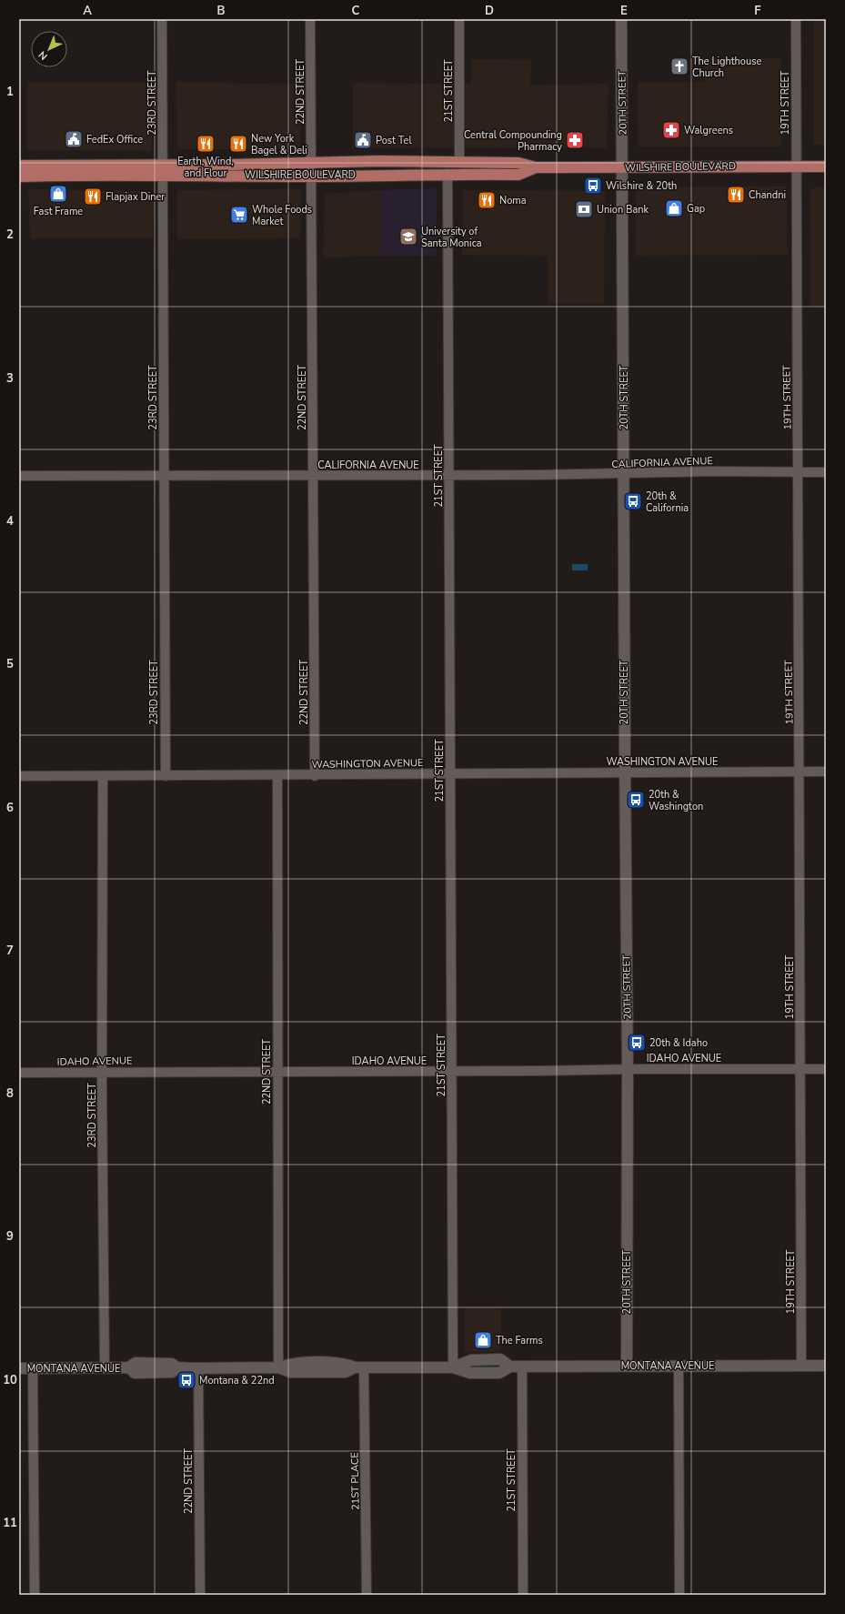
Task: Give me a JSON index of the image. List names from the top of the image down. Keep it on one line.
{"streets":{"main road":["WILSHIRE BOULEVARD"],"street":["21ST STREET","22ND STREET","23RD STREET","20TH STREET","19TH STREET","CALIFORNIA AVENUE","WASHINGTON AVENUE","IDAHO AVENUE","MONTANA AVENUE","21ST PLACE"]},"crossings":[["21ST STREET","WILSHIRE BOULEVARD"],["21ST STREET","CALIFORNIA AVENUE"],["21ST STREET","WASHINGTON AVENUE"],["21ST STREET","IDAHO AVENUE"],["21ST STREET","MONTANA AVENUE"],["22ND STREET","WILSHIRE BOULEVARD"],["22ND STREET","CALIFORNIA AVENUE"],["22ND STREET","WASHINGTON AVENUE"],["22ND STREET","IDAHO AVENUE"],["22ND STREET","MONTANA AVENUE"],["23RD STREET","WILSHIRE BOULEVARD"],["23RD STREET","CALIFORNIA AVENUE"],["23RD STREET","WASHINGTON AVENUE"],["23RD STREET","IDAHO AVENUE"],["23RD STREET","MONTANA AVENUE"],["20TH STREET","WILSHIRE BOULEVARD"],["20TH STREET","CALIFORNIA AVENUE"],["20TH STREET","WASHINGTON AVENUE"],["20TH STREET","IDAHO AVENUE"],["20TH STREET","MONTANA AVENUE"],["19TH STREET","WILSHIRE BOULEVARD"],["19TH STREET","CALIFORNIA AVENUE"],["19TH STREET","WASHINGTON AVENUE"],["19TH STREET","IDAHO AVENUE"],["19TH STREET","MONTANA AVENUE"],["MONTANA AVENUE","21ST PLACE"]],"places":{"church":["The Lighthouse Church"],"pharmacy":["Walgreens","Central Compounding Pharmacy"],"public building":["FedEx Office","Post Tel"],"restaurant":["Earth, Wind, and Flour","New York Bagel & Deli","Chandni","Flapjax Diner","Noma"],"bus stop":["Wilshire & 20th","20th & California","20th & Washington","20th & Idaho","Montana & 22nd"],"shop":["Fast Frame","Gap","The Farms"],"bank":["Union Bank"],"supermarket":["Whole Foods Market"],"school or university":["University of Santa Monica"]},"north":"bottom left","grid":{"columns":["A","B","C","D","E","F"],"rows":["1","2","3","4","5","6","7","8","9","10","11"]}}
